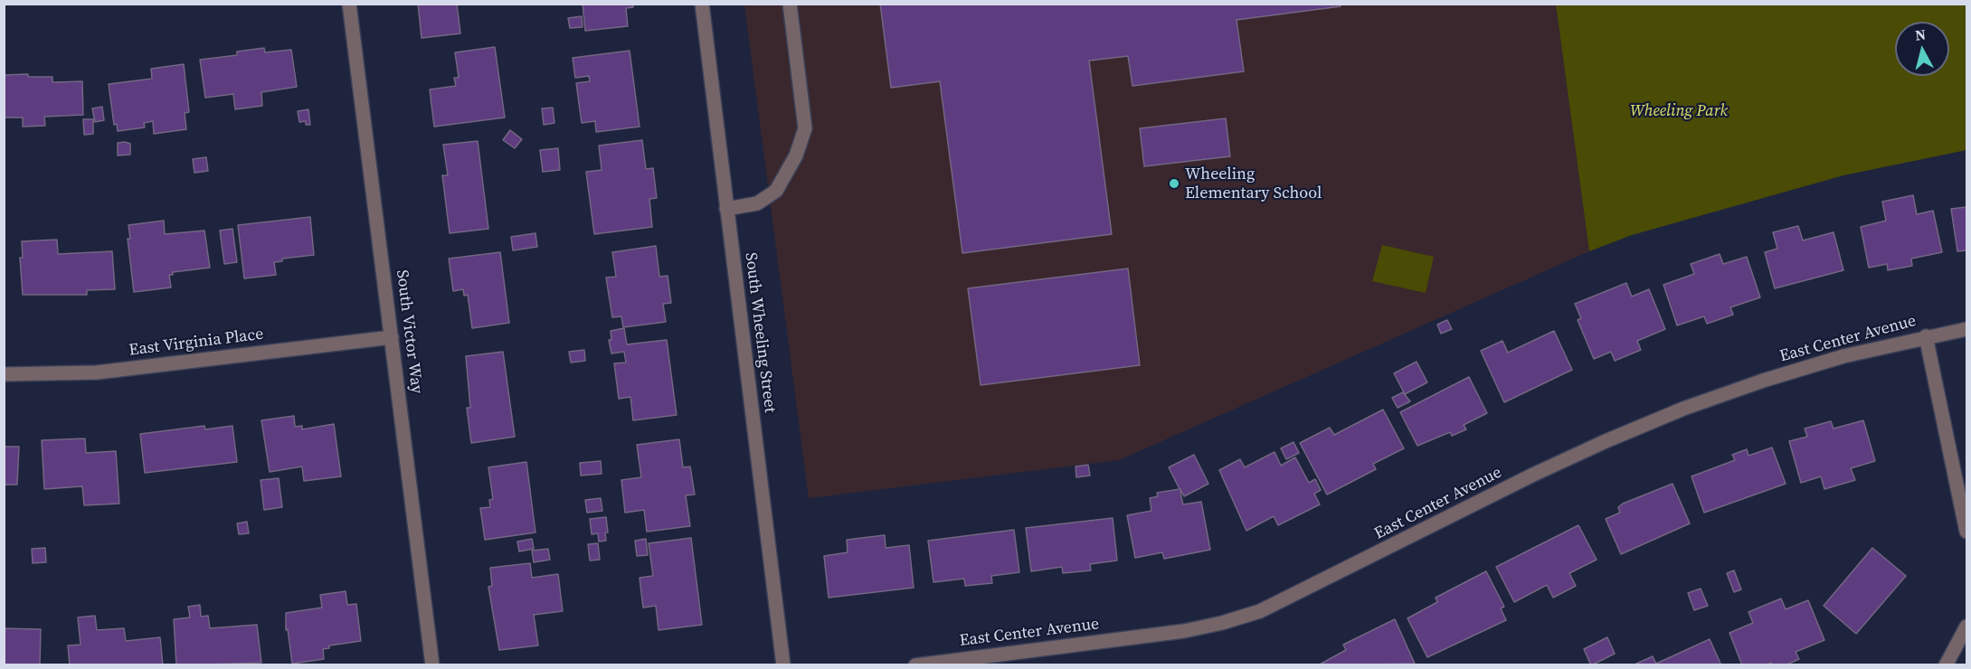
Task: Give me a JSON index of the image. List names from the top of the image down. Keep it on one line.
{"streets":{"street":["South Victor Way","South Wheeling Street","East Center Avenue","East Virginia Place"]},"crossings":[["South Victor Way","East Virginia Place"]],"parks":["Wheeling Park"],"places":["Wheeling Elementary School"],"north":"top"}
